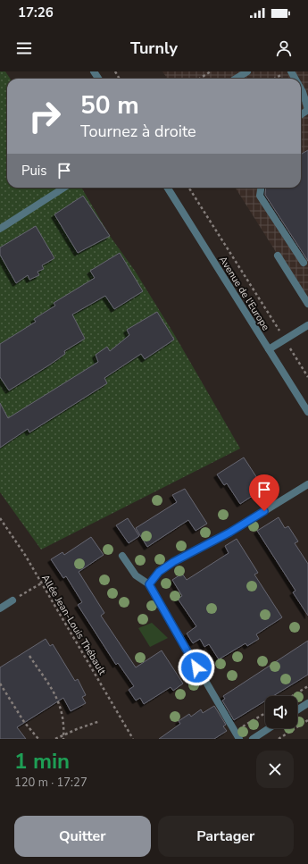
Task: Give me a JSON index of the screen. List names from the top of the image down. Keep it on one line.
{"streets":{"street":["Avenue de l'Europe"],"path":["Allée Jean-Louis Thébault"]},"page":{"status":"17:26","header":"Turnly","turn":["50 m","Tournez à droite"],"then":"Puis","heading":["1 min","120 m · 17:27"],"buttons":["Quitter","Partager"]}}
